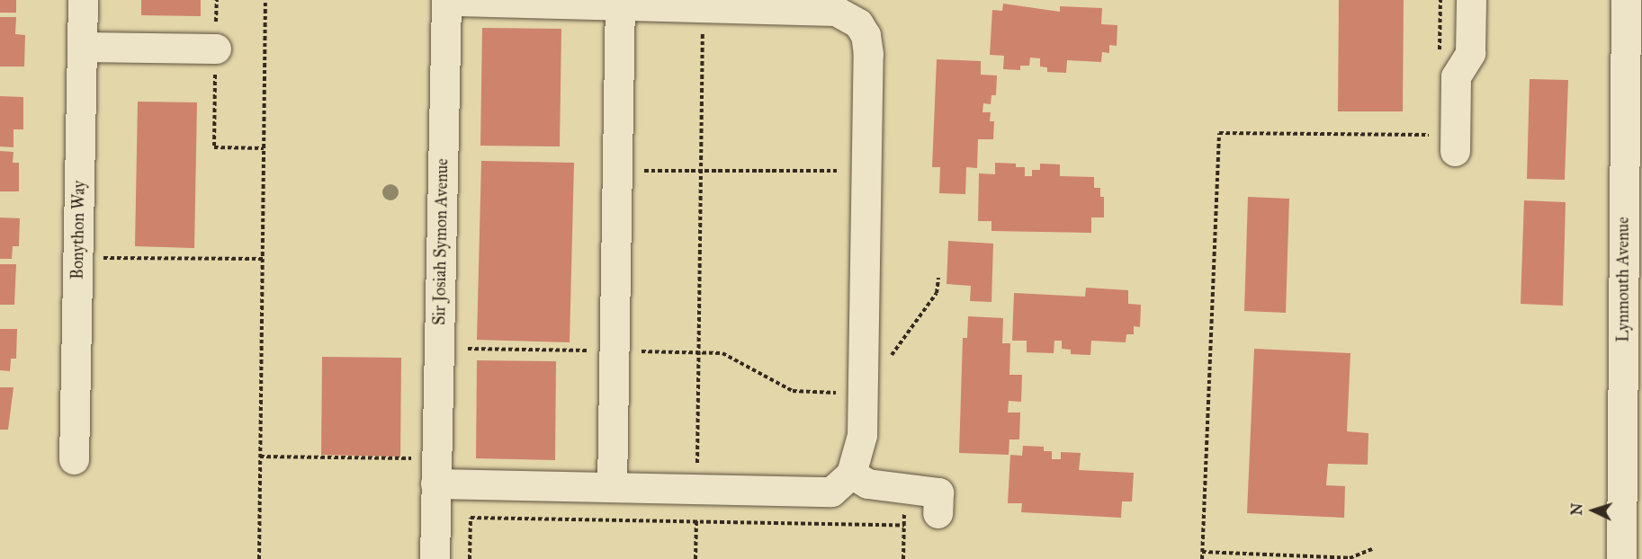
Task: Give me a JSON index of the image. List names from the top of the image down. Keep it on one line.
{"streets":{"street":["Bonython Way","Sir Josiah Symon Avenue","Lynmouth Avenue"]},"north":"left"}
